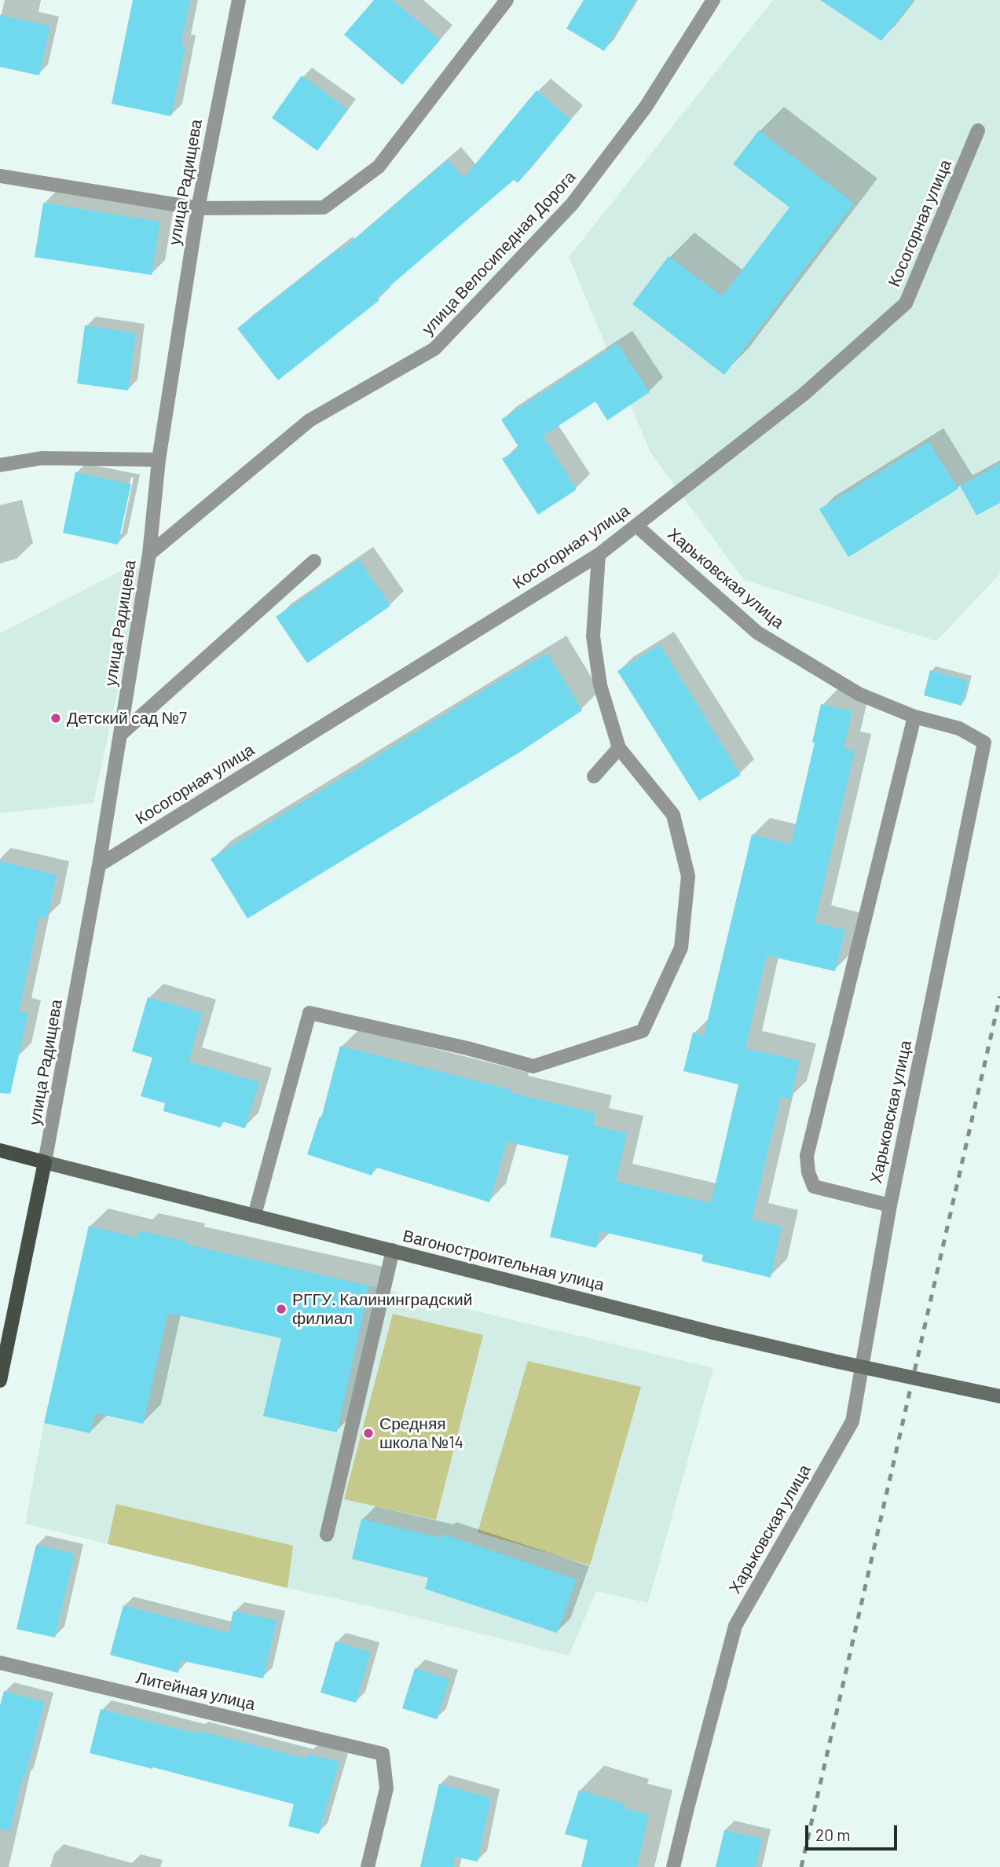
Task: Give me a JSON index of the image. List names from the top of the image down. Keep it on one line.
{"streets":{"main road":["улица Радищева","Вагоностроительная улица"],"street":["Косогорная улица","улица Велосипедная Дорога","Харьковская улица","Литейная улица"]},"crossings":[["улица Радищева","Косогорная улица"],["улица Радищева","улица Велосипедная Дорога"],["улица Радищева","Вагоностроительная улица"],["Косогорная улица","Харьковская улица"]],"places":["Детский сад №7","РГГУ. Калининградский филиал","Средняя школа №14"],"scale_bar":"20 m"}
